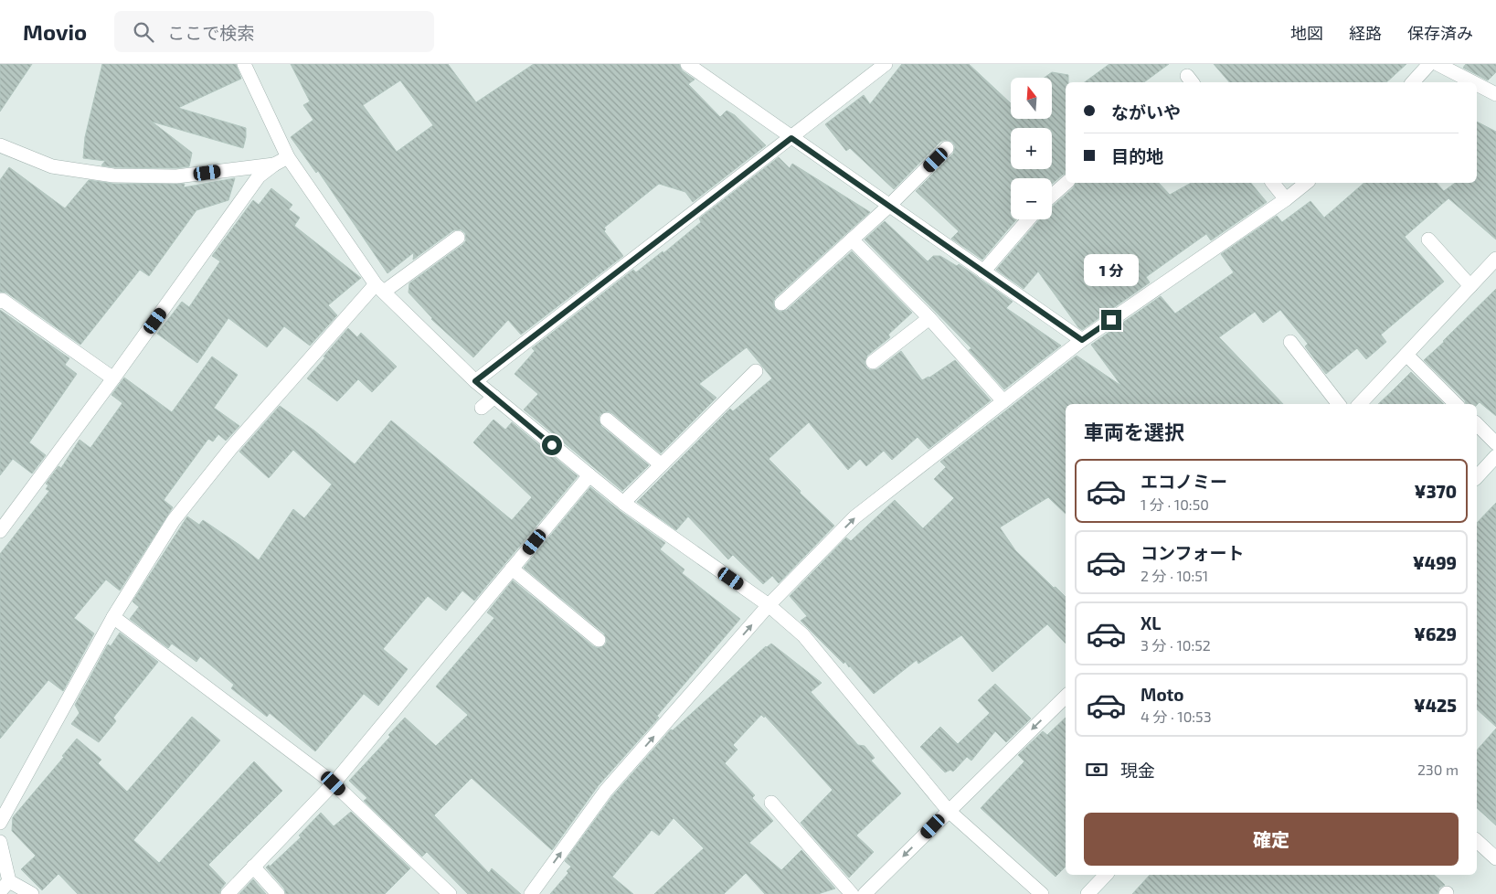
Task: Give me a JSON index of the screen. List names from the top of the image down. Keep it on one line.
{"north":"top","page":{"header":"Movio","search":"ここで検索","nav":["地図","経路","保存済み"],"map_buttons":["+","−"],"banner":["ながいや","目的地"],"bubble":"1 分","heading":"車両を選択","list":[{"name":"エコノミー","note":"1 分 · 10:50","value":"¥370"},{"name":"コンフォート","note":"2 分 · 10:51","value":"¥499"},{"name":"XL","note":"3 分 · 10:52","value":"¥629"},{"name":"Moto","note":"4 分 · 10:53","value":"¥425"}],"pay":["現金","230 m"],"buttons":"確定"}}
